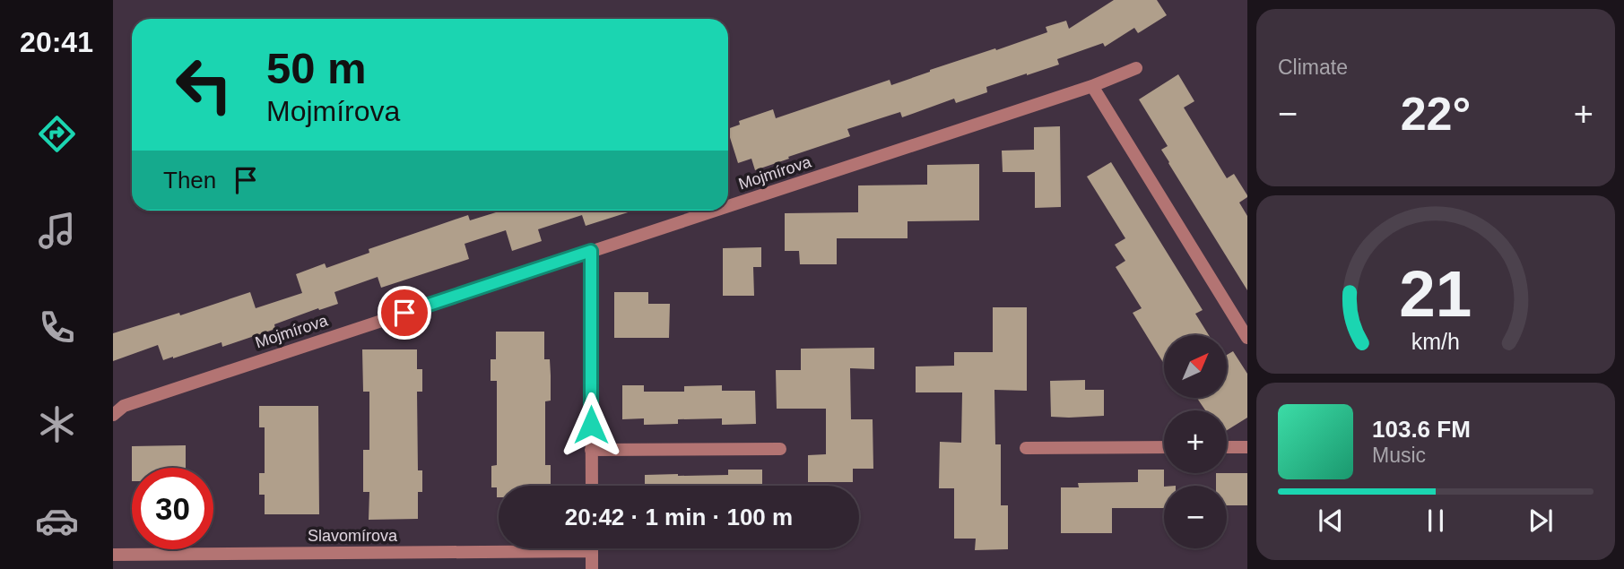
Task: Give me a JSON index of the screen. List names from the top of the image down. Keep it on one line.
{"streets":{"street":["Mojmírova","Slavomírova"]},"north":"top right","page":{"tabs":"20:41","tile":"Climate","turn":["50 m","Mojmírova"],"heat":["−","22°","+"],"then":"Then","map_buttons":["+","−"],"song":["103.6 FM","Music"],"limit":"30","trip":"20:42 · 1 min · 100 m","gauge":["21","km/h"]}}
